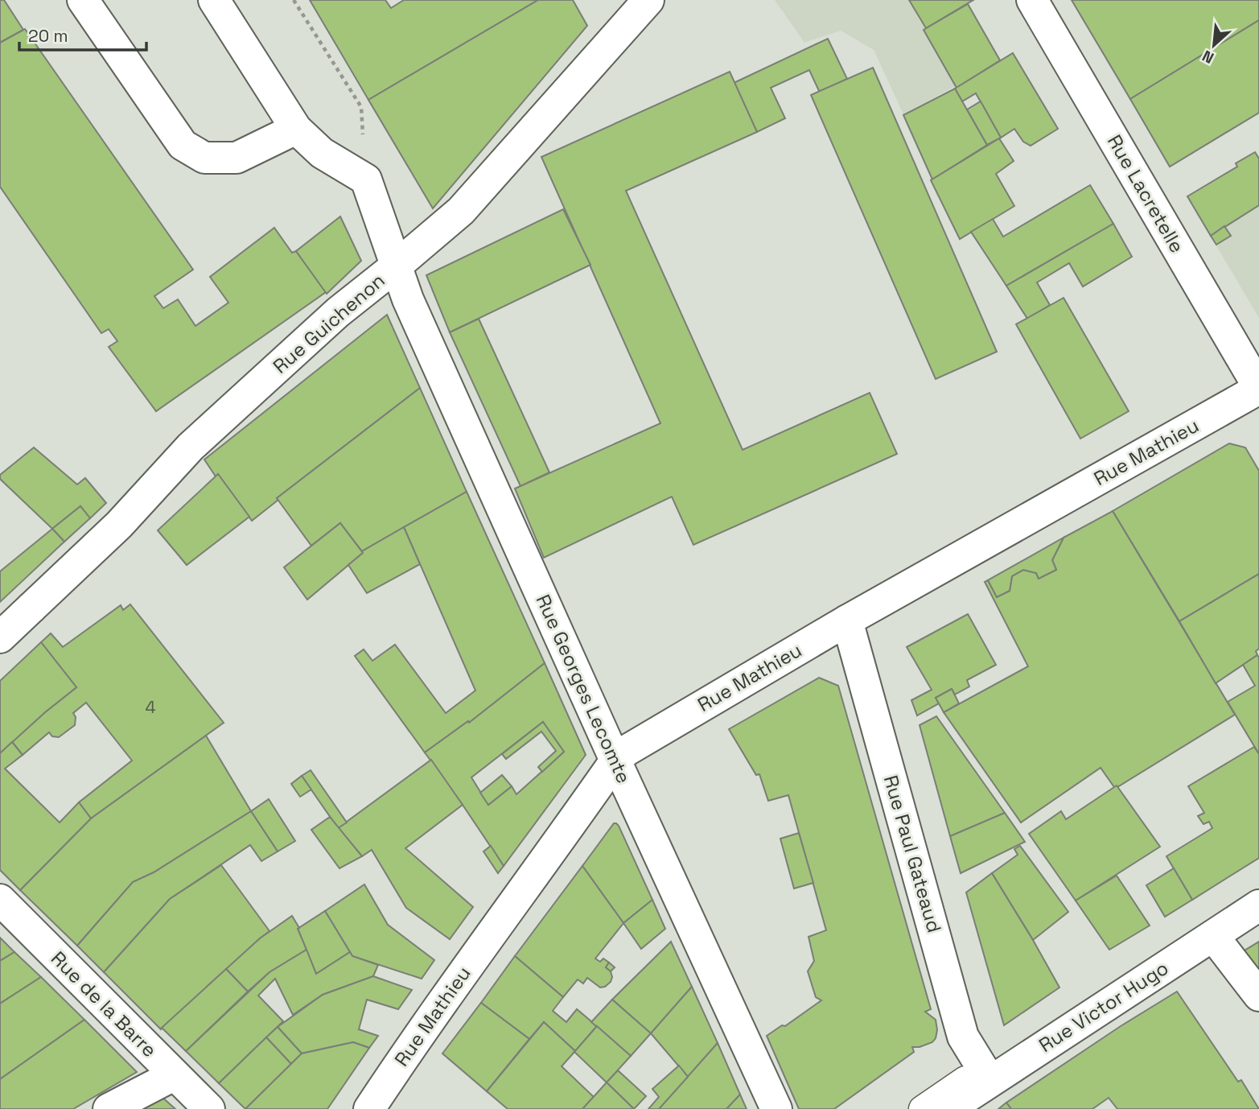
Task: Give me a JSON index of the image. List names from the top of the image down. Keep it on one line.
{"streets":{"street":["Rue Lacretelle","Rue Guichenon","Rue Mathieu","Rue Georges Lecomte","Rue Paul Gateaud","Rue de la Barre","Rue Victor Hugo"]},"crossings":[["Rue Lacretelle","Rue Mathieu"],["Rue Guichenon","Rue Georges Lecomte"],["Rue Mathieu","Rue Georges Lecomte"],["Rue Mathieu","Rue Paul Gateaud"],["Rue Paul Gateaud","Rue Victor Hugo"]],"house_numbers":["4"],"scale_bar":"20 m","north":"bottom left"}
